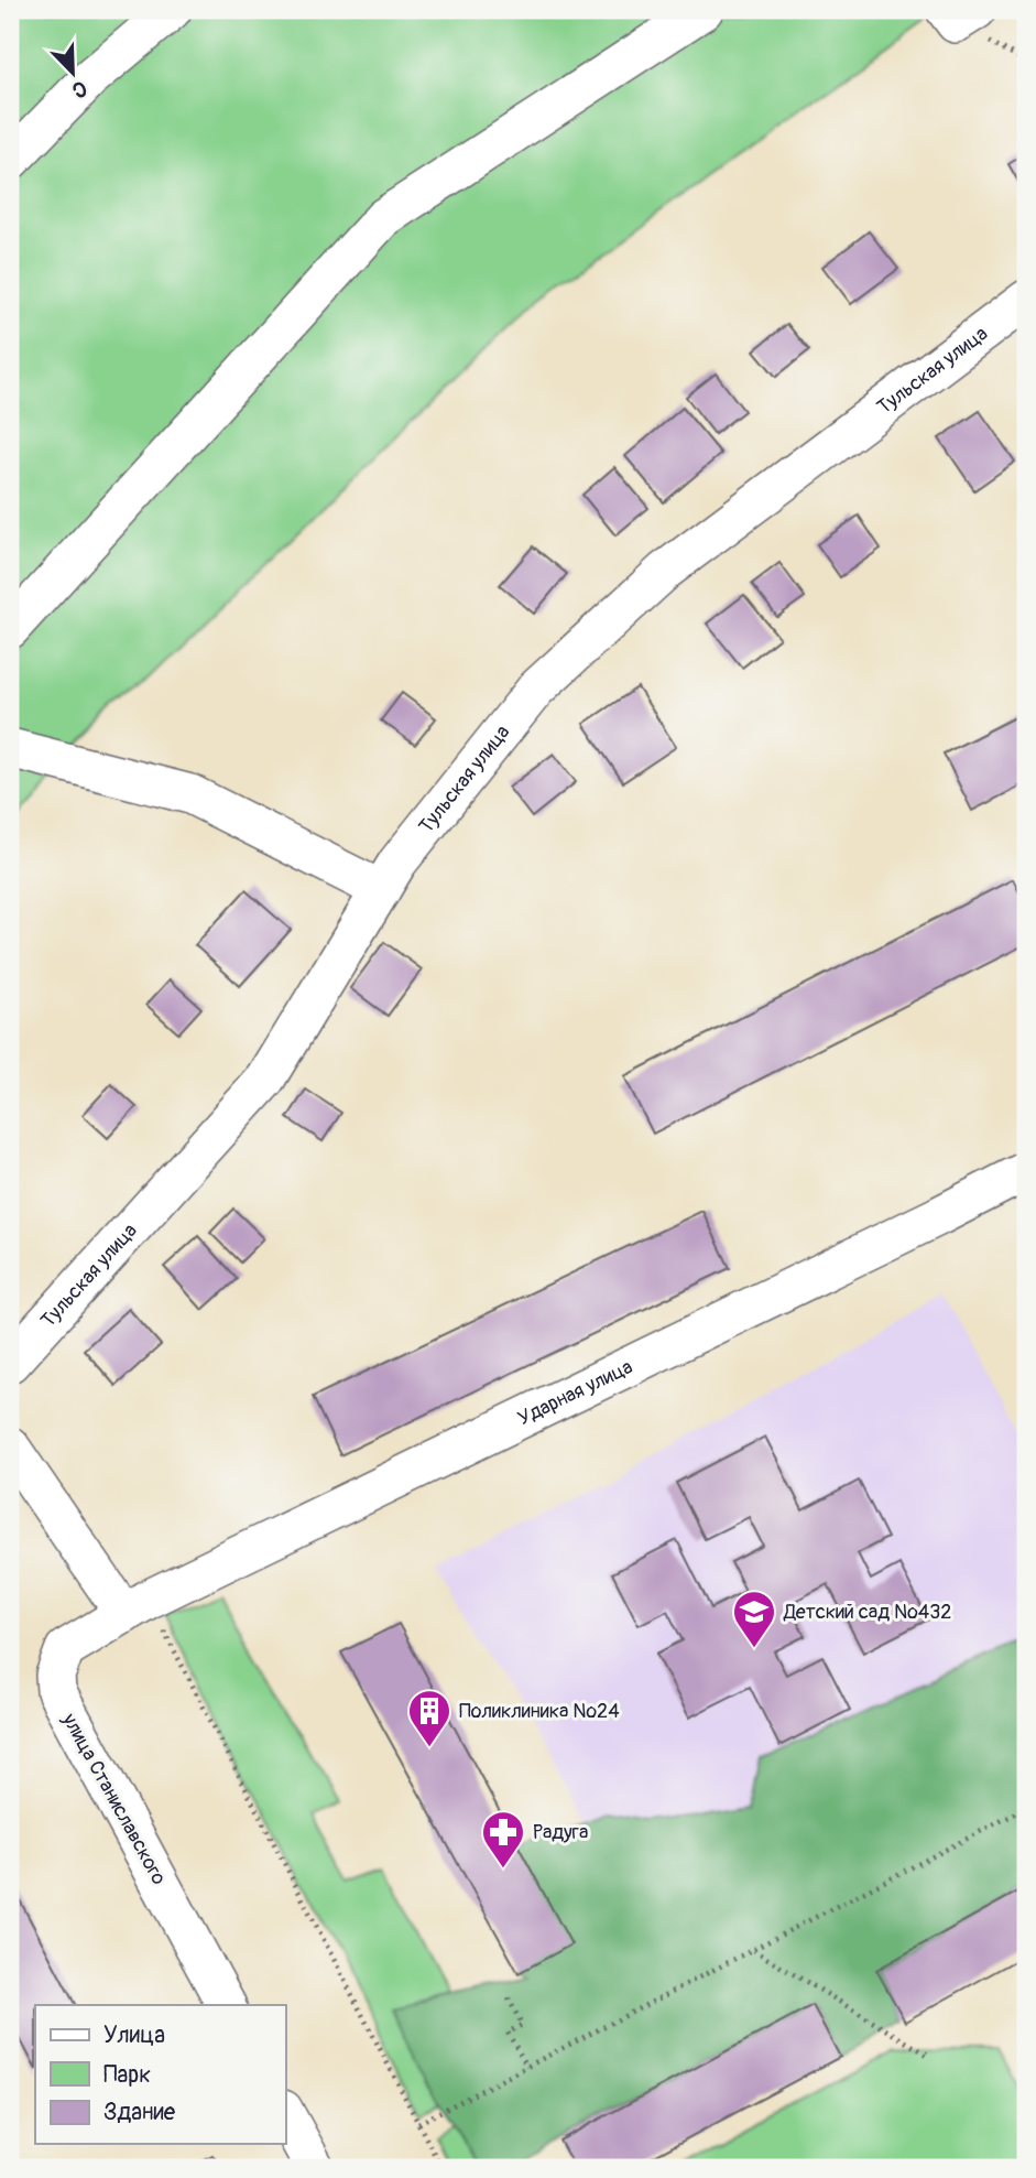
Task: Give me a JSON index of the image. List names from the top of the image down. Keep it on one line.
{"streets":{"street":["Тульская улица","Ударная улица","улица Станиславского"]},"crossings":[["Ударная улица","улица Станиславского"]],"places":{"school or university":["Детский сад №432"],"building":["Поликлиника №24"],"pharmacy":["Радуга"]},"legend":["Улица","Парк","Здание"],"north":"bottom right"}
